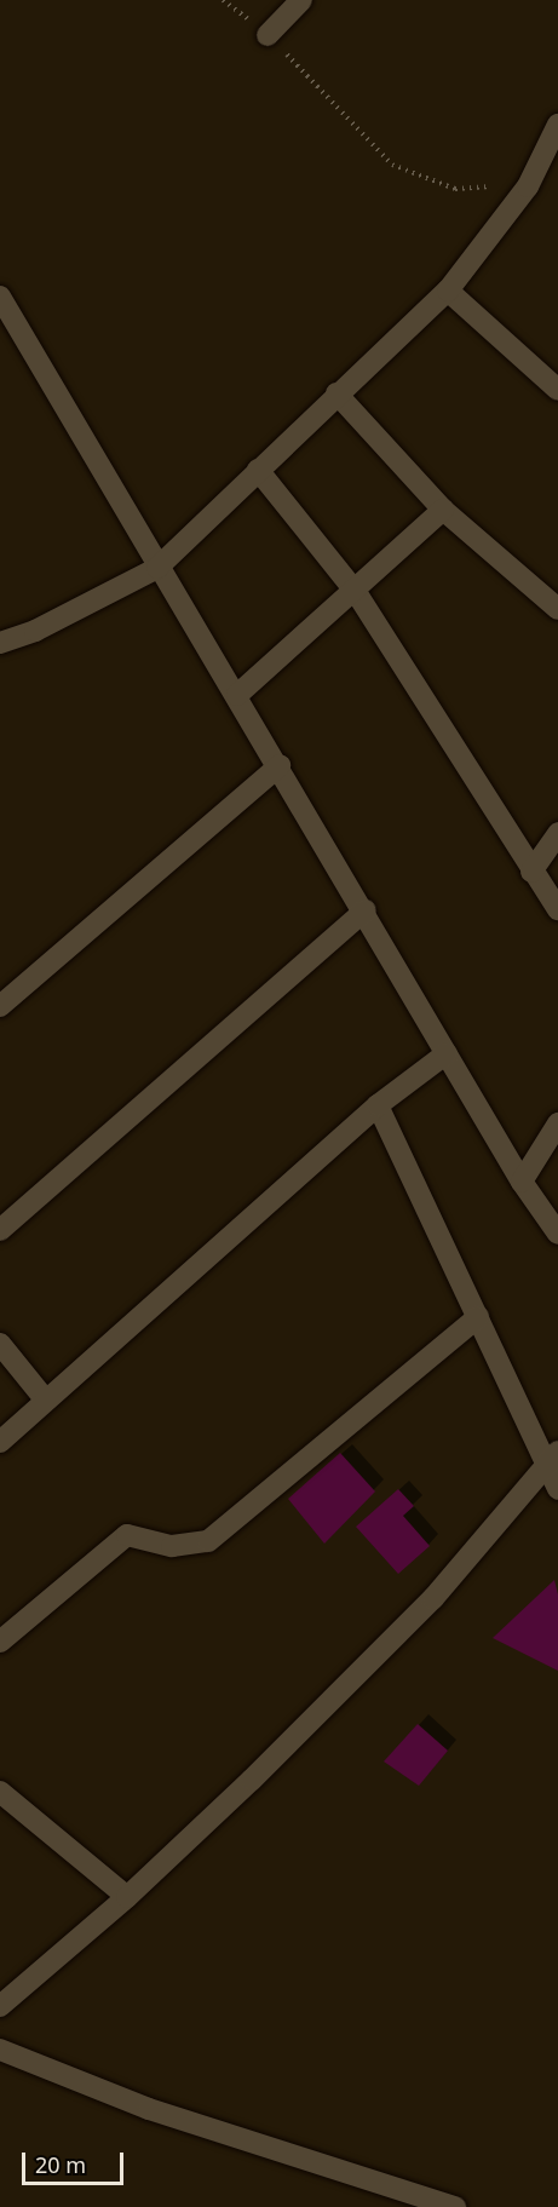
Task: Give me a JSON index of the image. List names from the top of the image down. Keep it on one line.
{"scale_bar":"20 m"}
